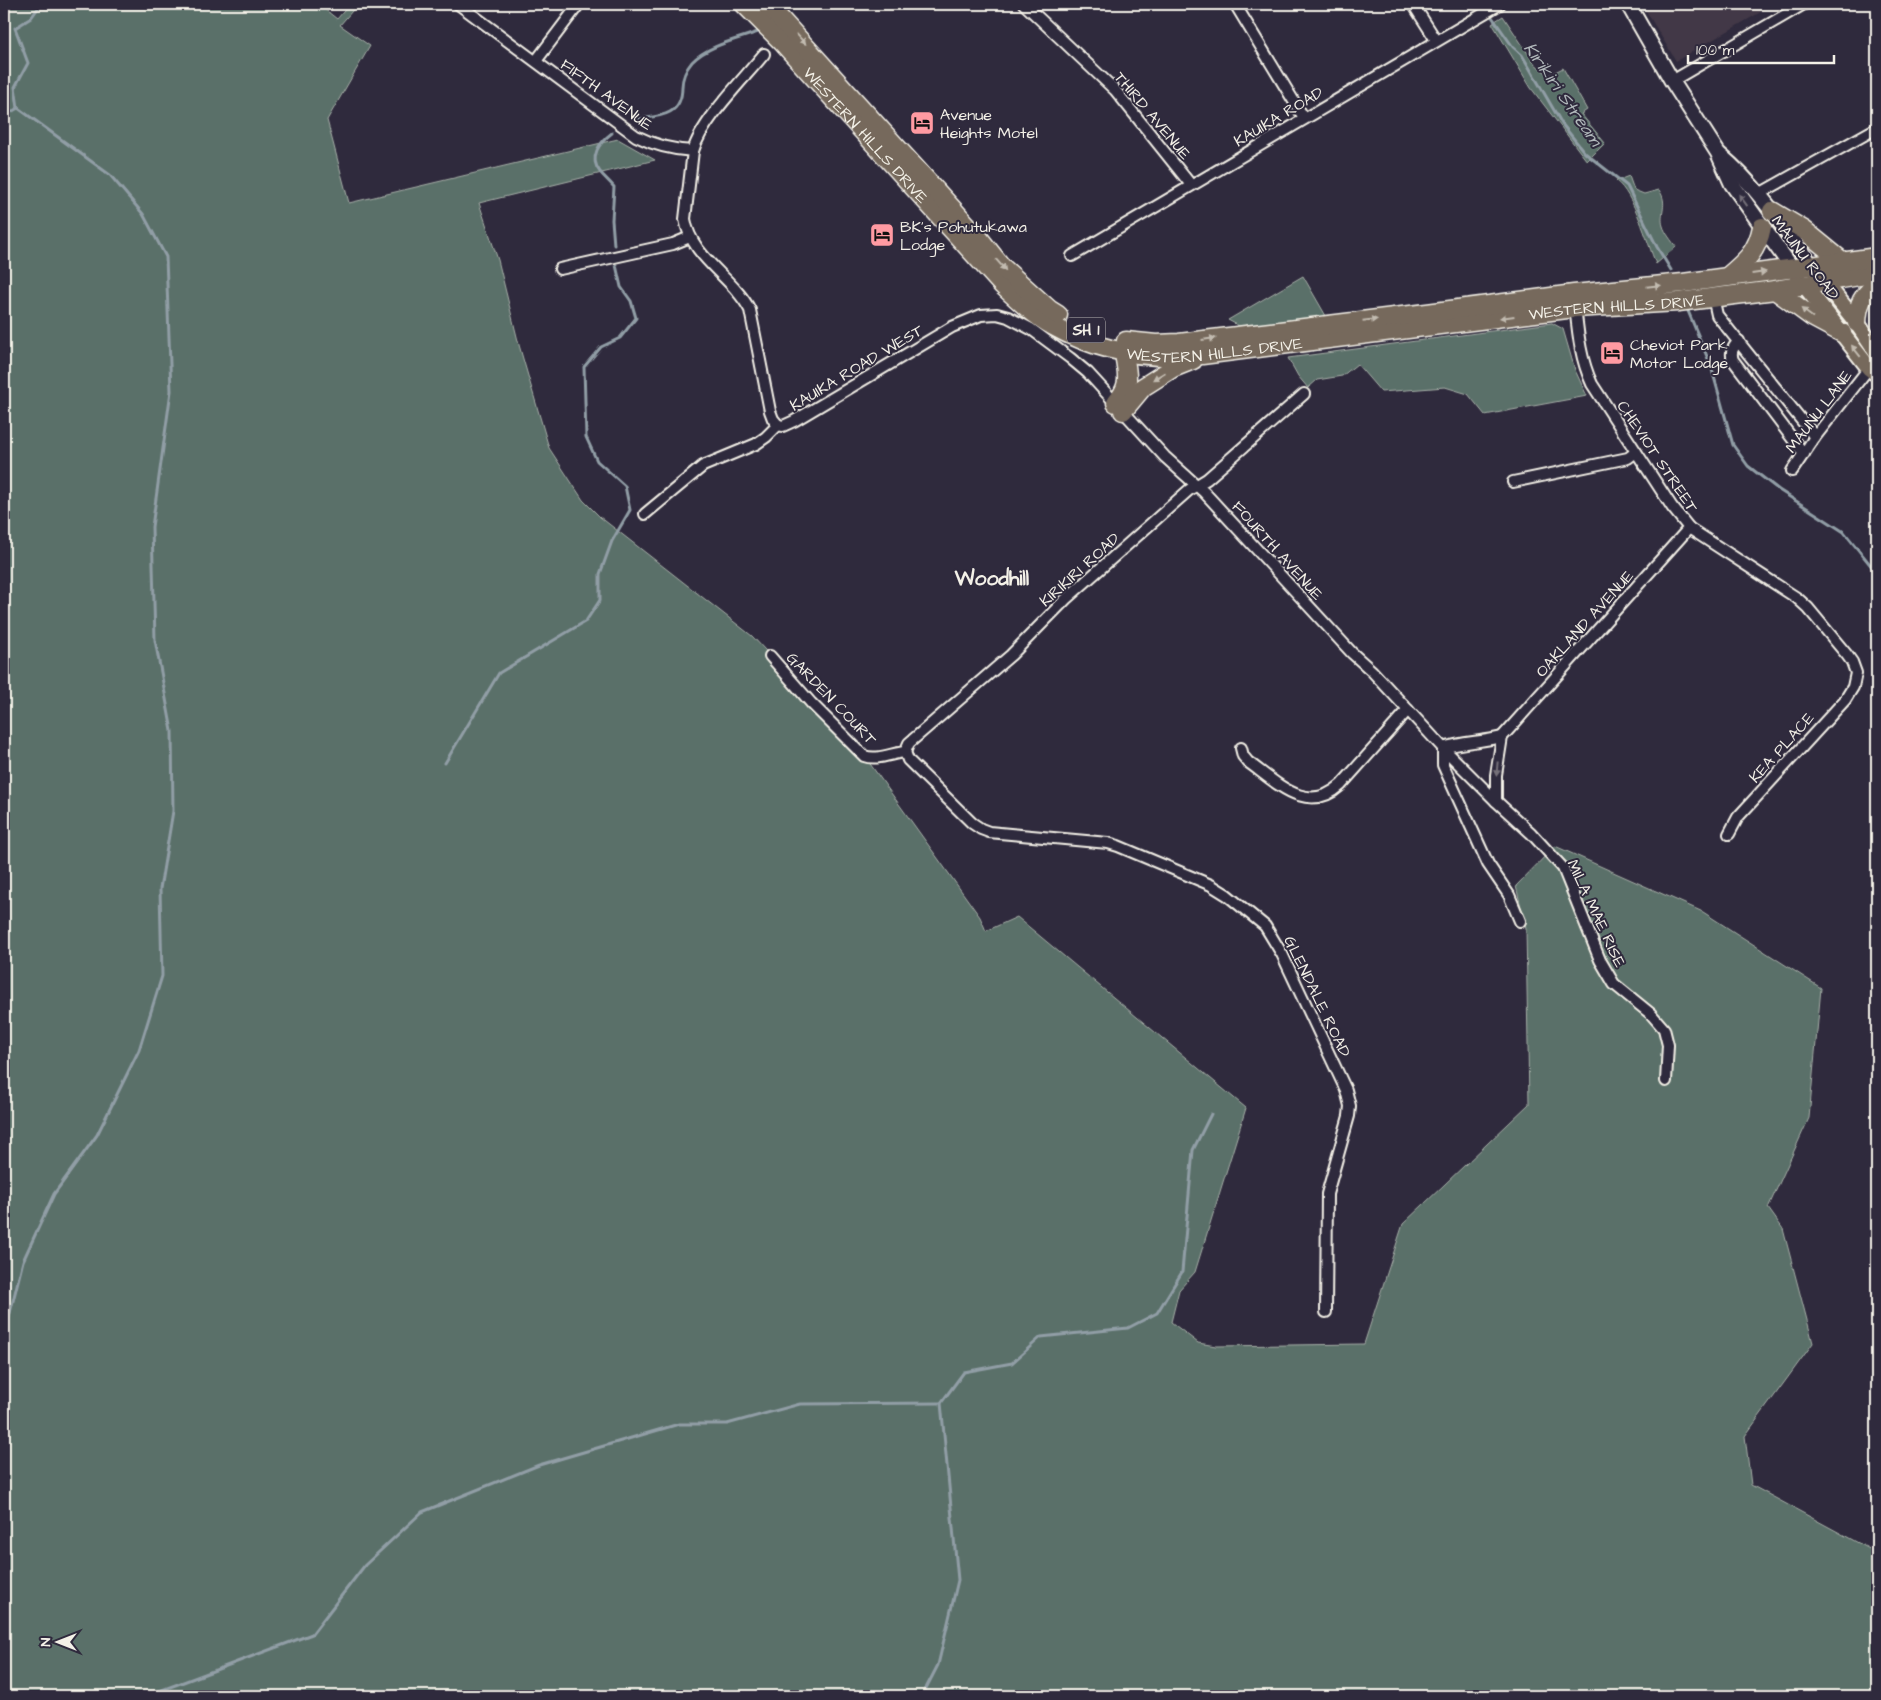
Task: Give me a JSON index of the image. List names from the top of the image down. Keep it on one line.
{"streets":{"highway":["WESTERN HILLS DRIVE","SH 1"],"main road":["MAUNU ROAD"],"street":["FIFTH AVENUE","THIRD AVENUE","KAUIKA ROAD","KAUIKA ROAD WEST","MAUNU LANE","CHEVIOT STREET","FOURTH AVENUE","KIRIKIRI ROAD","OAKLAND AVENUE","GARDEN COURT","KEA PLACE","MILA MAE RISE","GLENDALE ROAD"]},"crossings":[["THIRD AVENUE","KAUIKA ROAD"],["WESTERN HILLS DRIVE","MAUNU ROAD"],["WESTERN HILLS DRIVE","SH 1"],["WESTERN HILLS DRIVE","CHEVIOT STREET"],["MAUNU ROAD","SH 1"],["MAUNU ROAD","MAUNU LANE"],["KAUIKA ROAD WEST","FOURTH AVENUE"],["CHEVIOT STREET","OAKLAND AVENUE"],["CHEVIOT STREET","KEA PLACE"],["FOURTH AVENUE","KIRIKIRI ROAD"],["FOURTH AVENUE","MILA MAE RISE"],["KIRIKIRI ROAD","GARDEN COURT"],["KIRIKIRI ROAD","GLENDALE ROAD"],["GARDEN COURT","GLENDALE ROAD"]],"districts":["Woodhill"],"water":["Kirikiri Stream"],"places":{"hotel":["Avenue Heights Motel","BK's Pohutukawa Lodge","Cheviot Park Motor Lodge"]},"scale_bar":"100 m","north":"left"}
